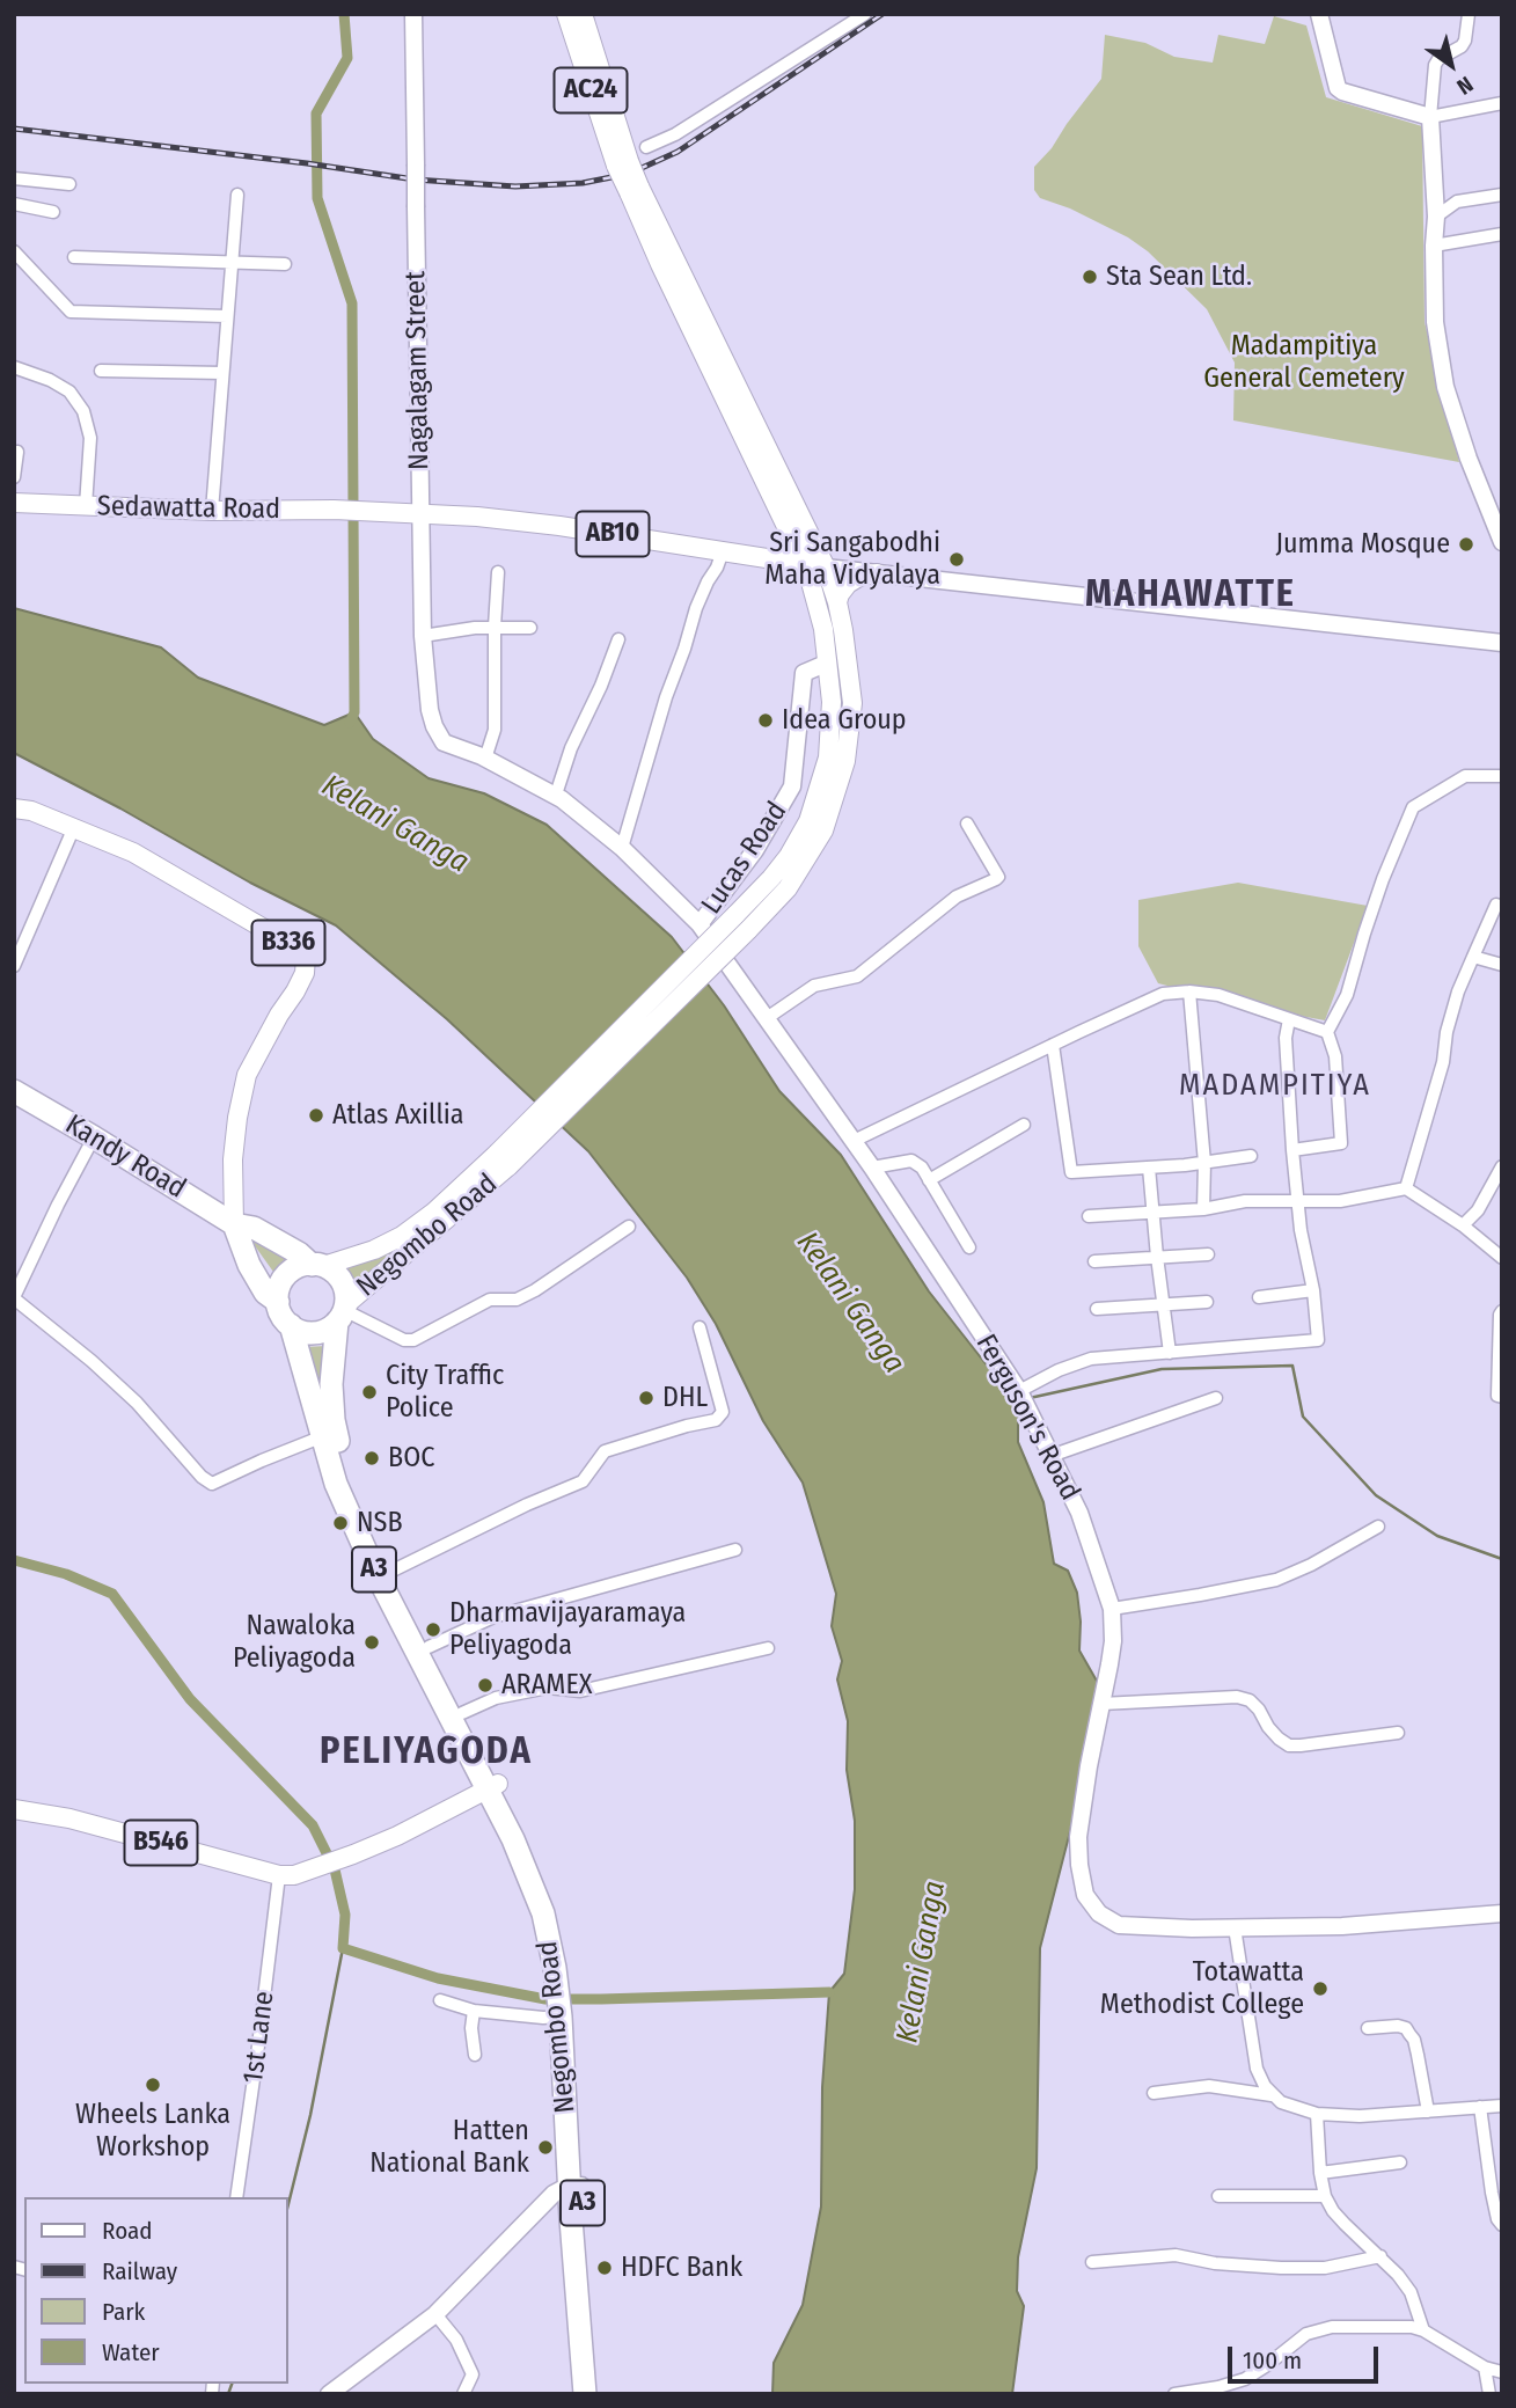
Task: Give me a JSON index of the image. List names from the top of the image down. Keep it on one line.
{"streets":{"highway":["Kandy Road","Negombo Road","A3"],"main road":["AC24","Sedawatta Road","AB10","B336","B546"],"street":["Nagalagam Street","Lucas Road","Ferguson's Road","1st Lane"]},"crossings":[["AC24","AB10"],["AC24","Lucas Road"],["Nagalagam Street","Sedawatta Road"],["Nagalagam Street","AB10"],["Nagalagam Street","Ferguson's Road"],["Sedawatta Road","AB10"],["Lucas Road","Ferguson's Road"],["B336","Kandy Road"],["Kandy Road","Negombo Road"],["Negombo Road","B546"],["B546","1st Lane"]],"districts":["MAHAWATTE","MADAMPITIYA","PELIYAGODA"],"water":["Kelani Ganga"],"parks":["Madampitiya General Cemetery"],"places":["Sta Sean Ltd.","Jumma Mosque","Sri Sangabodhi Maha Vidyalaya","Idea Group","Atlas Axillia","City Traffic Police","DHL","BOC","NSB","Dharmavijayaramaya Peliyagoda","Nawaloka Peliyagoda","ARAMEX","Totawatta Methodist College","Wheels Lanka Workshop","Hatten National Bank","HDFC Bank"],"legend":["Road","Railway","Park","Water"],"scale_bar":"100 m","north":"bottom right"}
